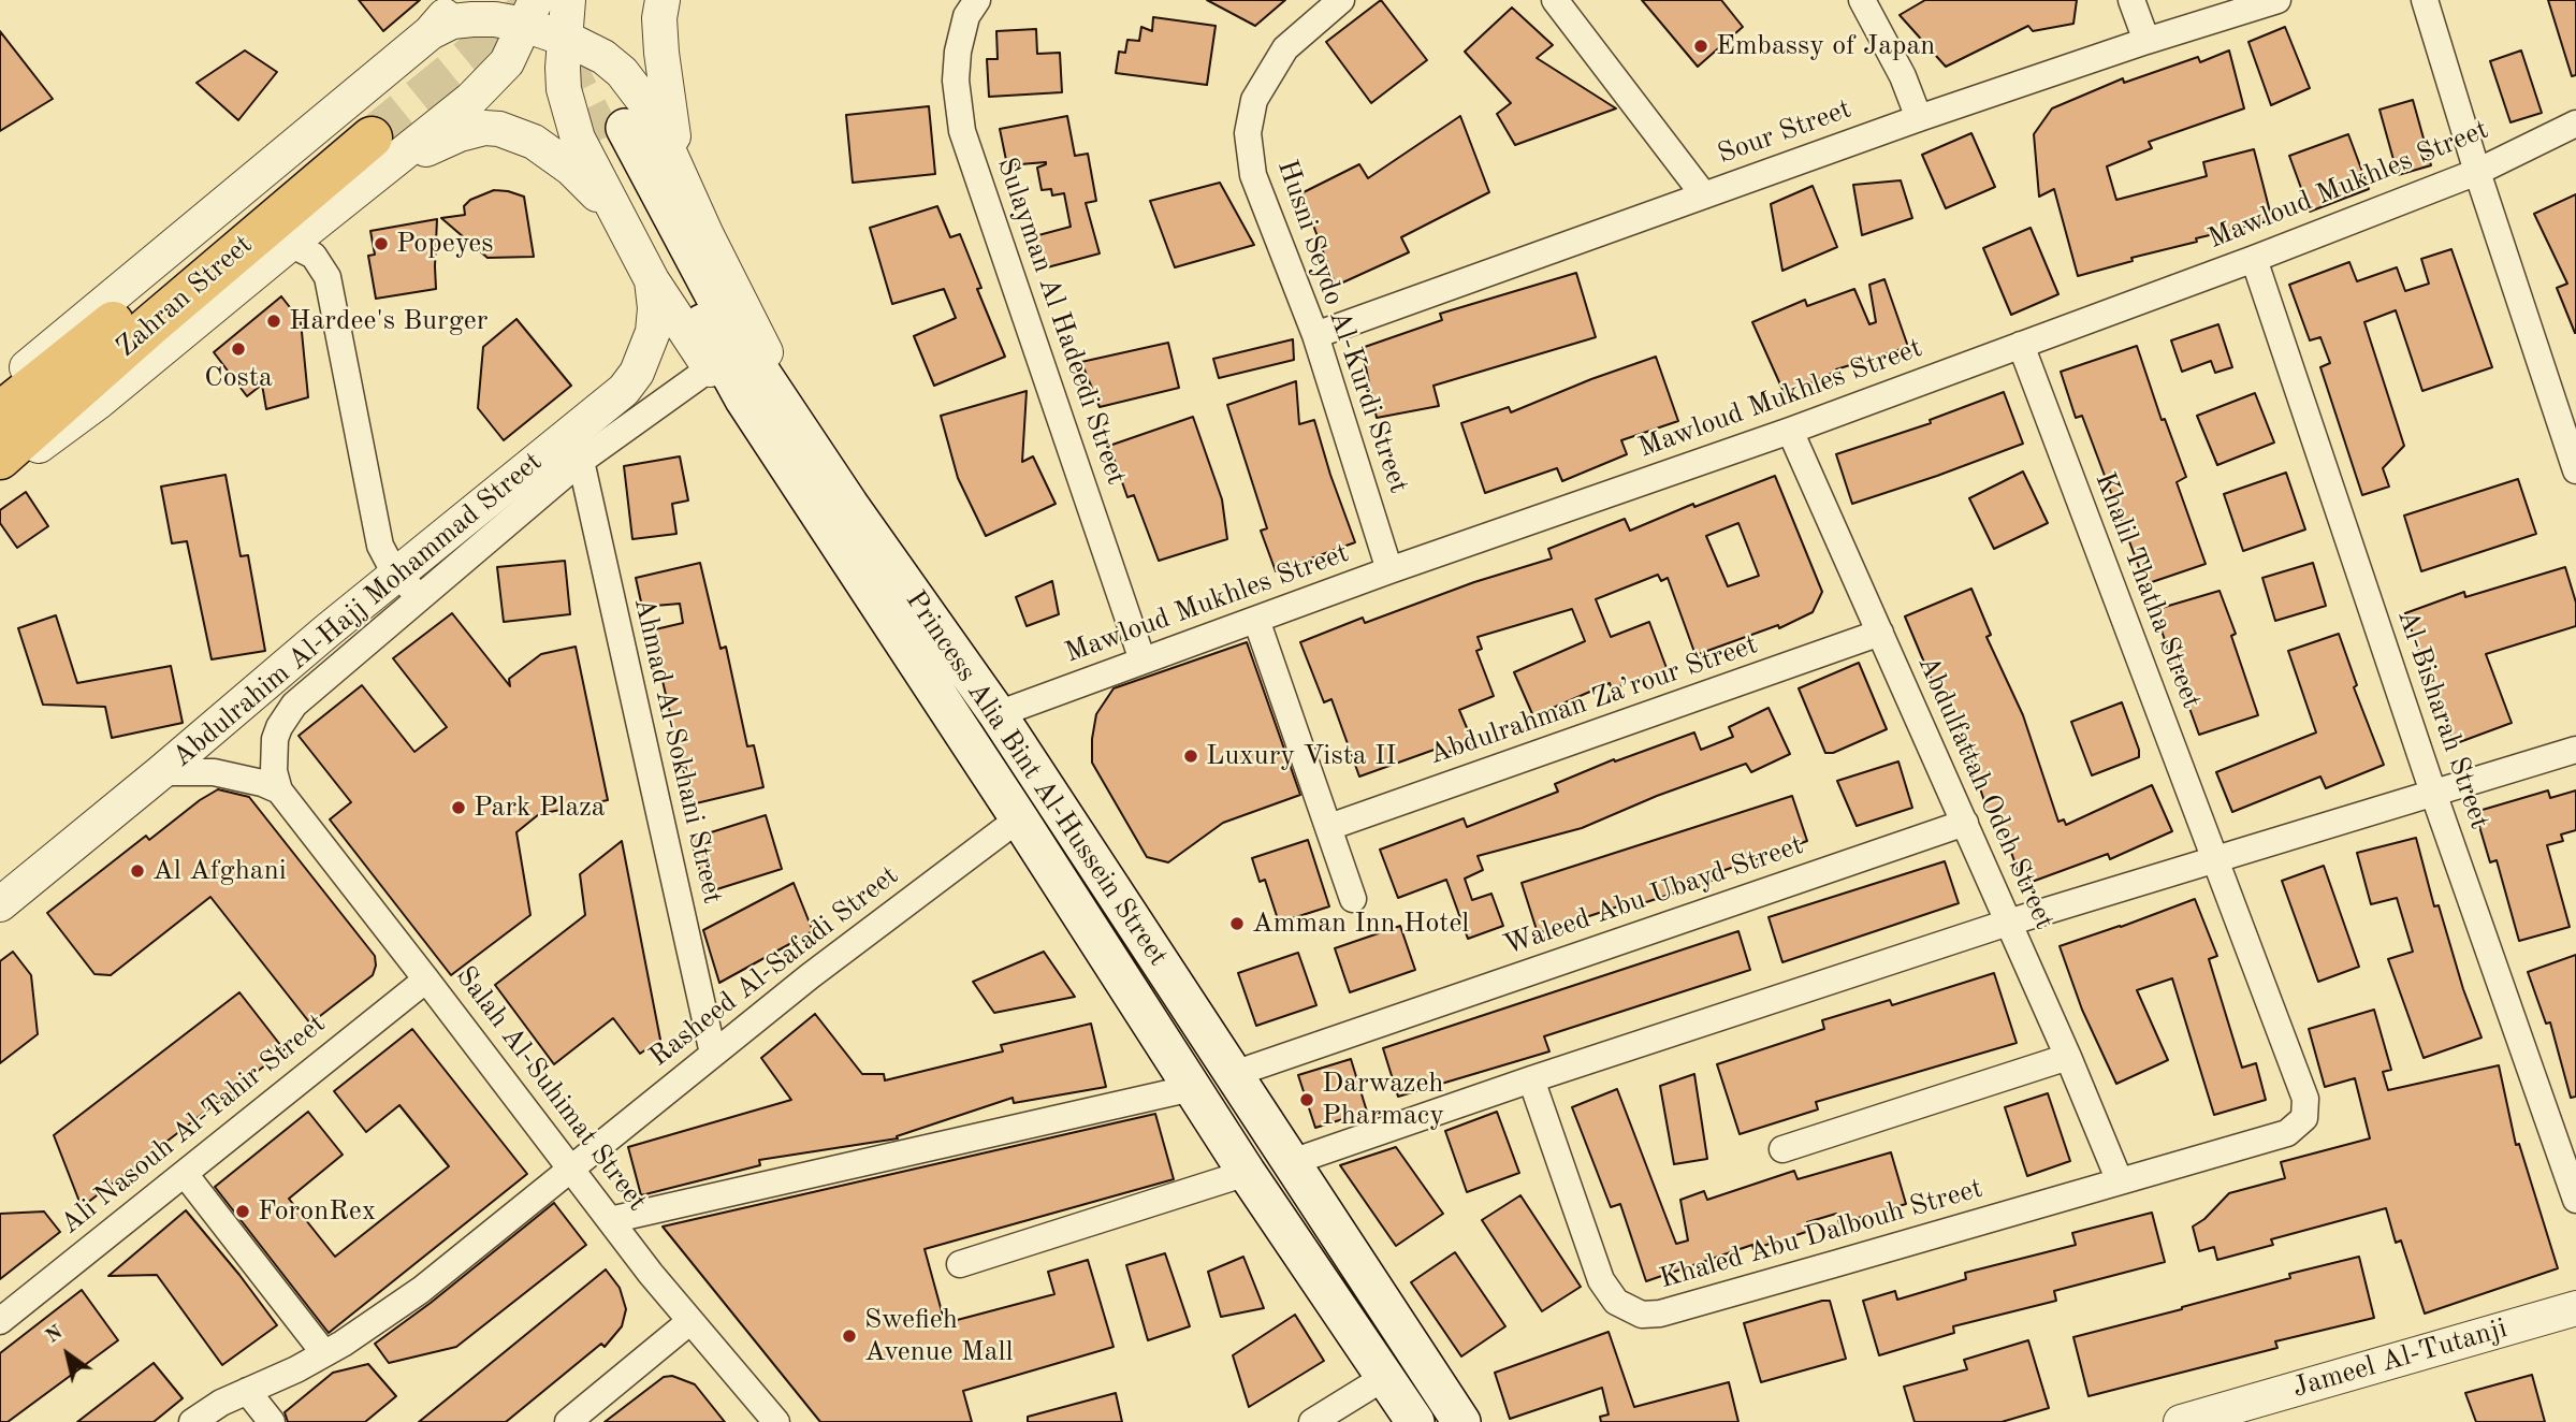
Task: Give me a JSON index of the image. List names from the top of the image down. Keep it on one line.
{"streets":{"main road":["Zahran Street","Princess Alia Bint Al-Hussein Street"],"street":["Sour Street","Mawloud Mukhles Street","Sulayman Al Hadeedi Street","Husni Seydo Al-Kurdi Street","Khalil Thatha Street","Abdulrahim Al-Hajj Mohammad Street","Abdulrahman Za’rour Street","Al-Bisharah Street","Ahmad Al-Sokhani Street","Abdulfattah Odeh Street","Waleed Abu Ubayd Street","Rasheed Al-Safadi Street","Salah Al-Suhimat Street","Ali Nasouh Al-Tahir Street","Khaled Abu Dalbouh Street","Jameel Al-Tutanji"]},"crossings":[["Sour Street","Husni Seydo Al-Kurdi Street"],["Mawloud Mukhles Street","Sulayman Al Hadeedi Street"],["Mawloud Mukhles Street","Husni Seydo Al-Kurdi Street"],["Mawloud Mukhles Street","Khalil Thatha Street"],["Mawloud Mukhles Street","Al-Bisharah Street"],["Mawloud Mukhles Street","Princess Alia Bint Al-Hussein Street"],["Mawloud Mukhles Street","Abdulfattah Odeh Street"],["Khalil Thatha Street","Khaled Abu Dalbouh Street"],["Abdulrahman Za’rour Street","Abdulfattah Odeh Street"],["Ahmad Al-Sokhani Street","Rasheed Al-Safadi Street"],["Princess Alia Bint Al-Hussein Street","Waleed Abu Ubayd Street"],["Princess Alia Bint Al-Hussein Street","Rasheed Al-Safadi Street"],["Abdulfattah Odeh Street","Waleed Abu Ubayd Street"],["Abdulfattah Odeh Street","Khaled Abu Dalbouh Street"],["Rasheed Al-Safadi Street","Salah Al-Suhimat Street"],["Salah Al-Suhimat Street","Ali Nasouh Al-Tahir Street"]],"places":["Embassy of Japan","Popeyes","Hardee's Burger","Costa","Luxury Vista II","Park Plaza","Al Afghani","Amman Inn Hotel","Darwazeh Pharmacy","ForonRex","Swefieh Avenue Mall"],"north":"top left"}
